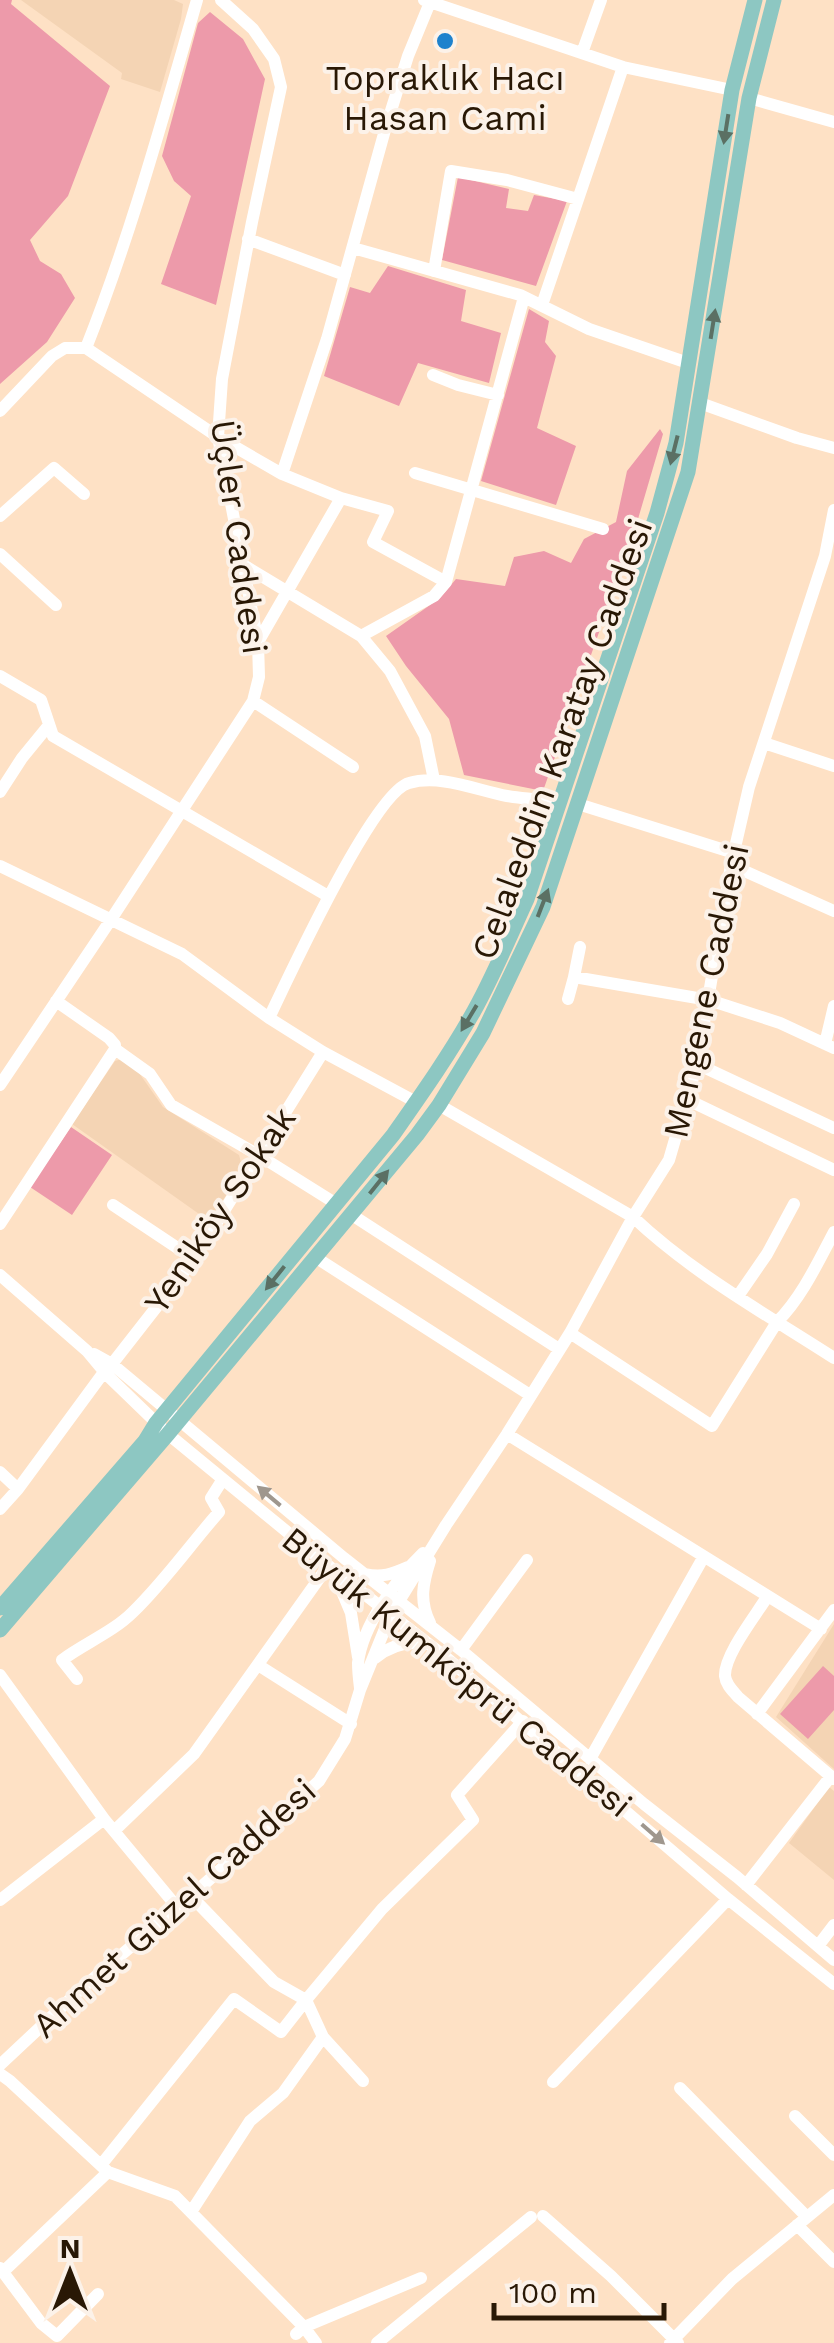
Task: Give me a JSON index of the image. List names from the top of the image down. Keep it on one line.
{"streets":{"main road":["Celaleddin Karatay Caddesi"],"street":["Üçler Caddesi","Mengene Caddesi","Yeniköy Sokak","Büyük Kumköprü Caddesi","Ahmet Güzel Caddesi"]},"crossings":[["Celaleddin Karatay Caddesi","Büyük Kumköprü Caddesi"],["Yeniköy Sokak","Büyük Kumköprü Caddesi"]],"places":["Topraklık Hacı Hasan Cami"],"scale_bar":"100 m","north":"top"}
